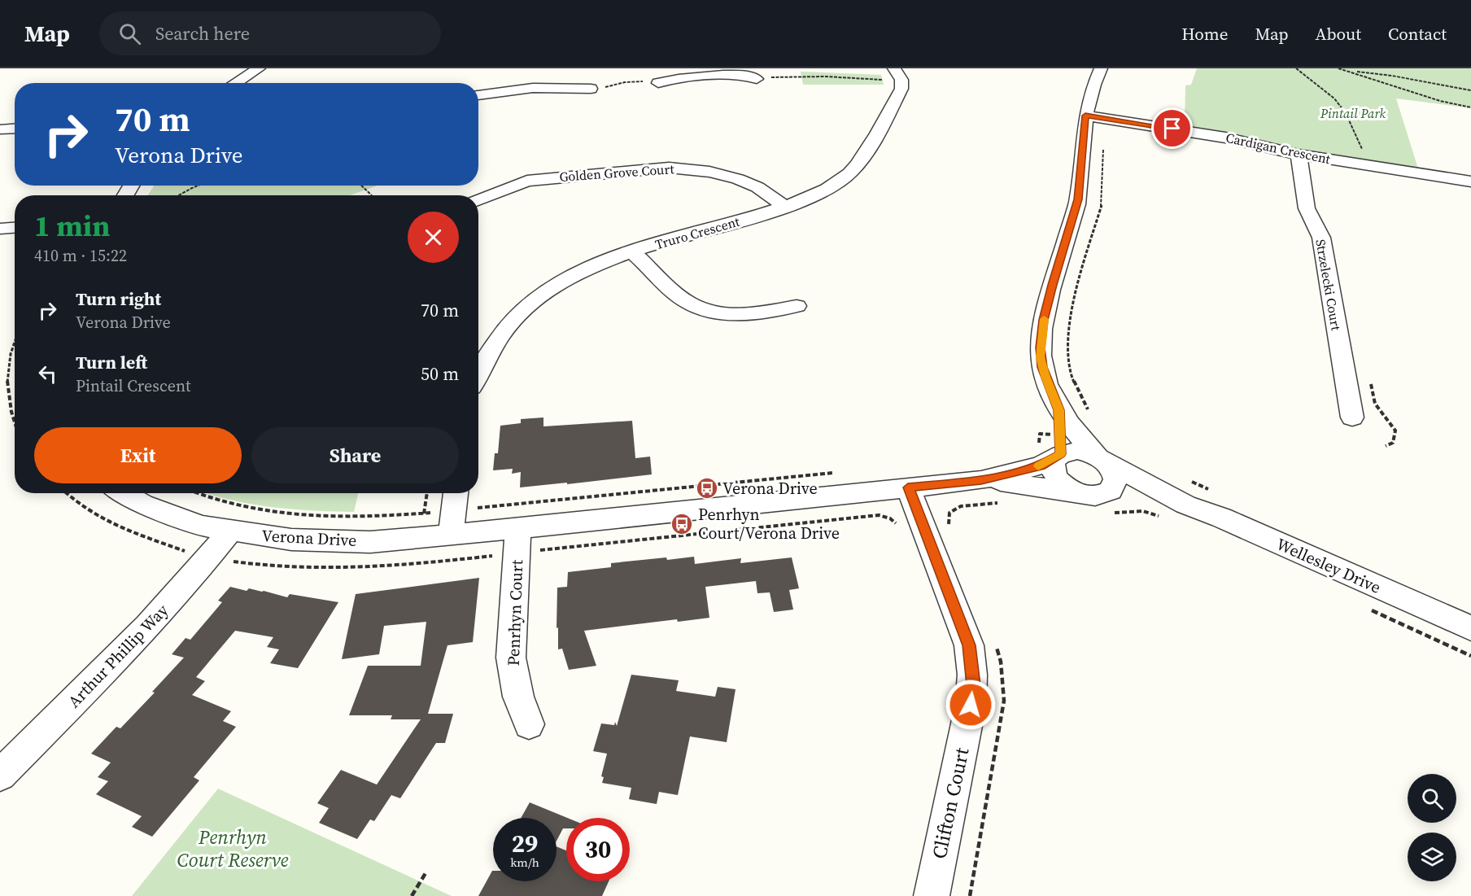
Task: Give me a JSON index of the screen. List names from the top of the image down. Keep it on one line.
{"streets":{"street":["Cardigan Crescent","Golden Grove Court","Truro Crescent","Strzelecki Court","Verona Drive","Wellesley Drive","Penrhyn Court","Arthur Phillip Way","Clifton Court"]},"crossings":[["Cardigan Crescent","Strzelecki Court"],["Golden Grove Court","Truro Crescent"],["Verona Drive","Wellesley Drive"],["Verona Drive","Penrhyn Court"],["Verona Drive","Arthur Phillip Way"],["Verona Drive","Clifton Court"]],"parks":["Pintail Park","Penrhyn Court Reserve"],"places":{"bus stop":["Verona Drive","Penrhyn Court/Verona Drive"]},"page":{"header":"Map","search":"Search here","nav":["Home","Map","About","Contact"],"turn":["70 m","Verona Drive"],"heading":["1 min","410 m · 15:22"],"list":[{"name":"Turn right","note":"Verona Drive","value":"70 m"},{"name":"Turn left","note":"Pintail Crescent","value":"50 m"}],"buttons":["Exit","Share"],"speed":"29 km/h","limit":"30"}}
